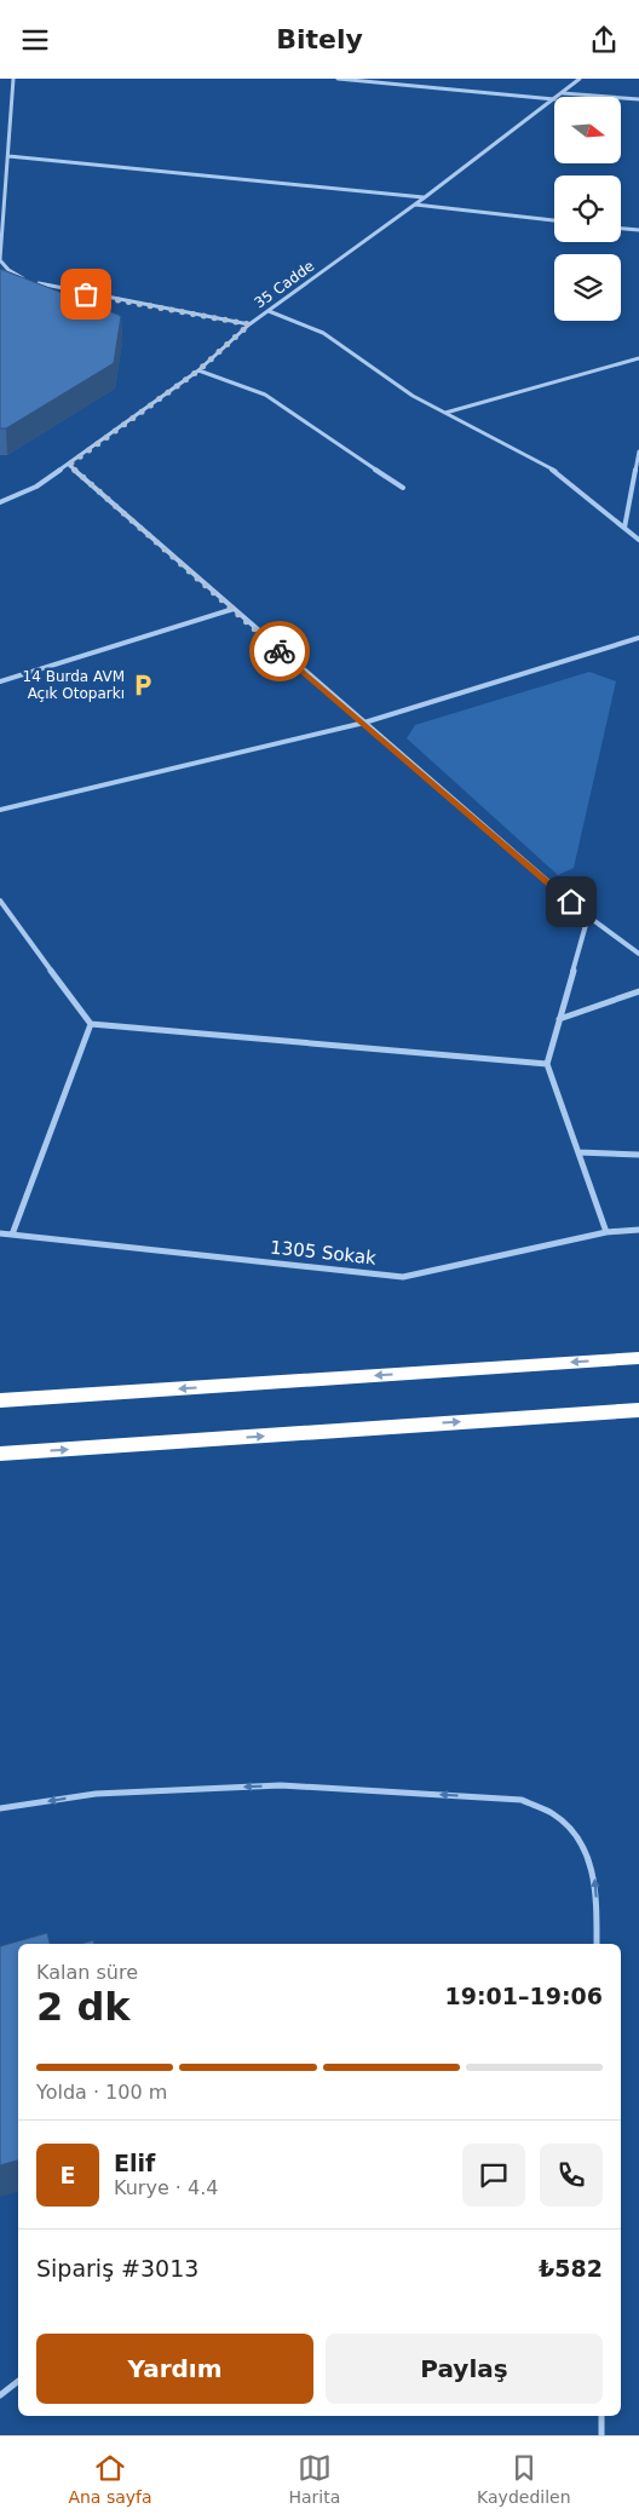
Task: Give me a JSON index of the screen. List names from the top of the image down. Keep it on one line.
{"streets":{"street":["35 Cadde","1305 Sokak"]},"places":{"parking":["14 Burda AVM Açık Otoparkı"]},"north":"right","page":{"header":"Bitely","heading":["2 dk","Kalan süre","19:01–19:06"],"panel":["Elif","Kurye · 4.4","Sipariş #3013","₺582"],"bar":"Yolda · 100 m","round":"E","buttons":["Yardım","Paylaş"],"tabs":["Ana sayfa","Harita","Kaydedilen"]}}
